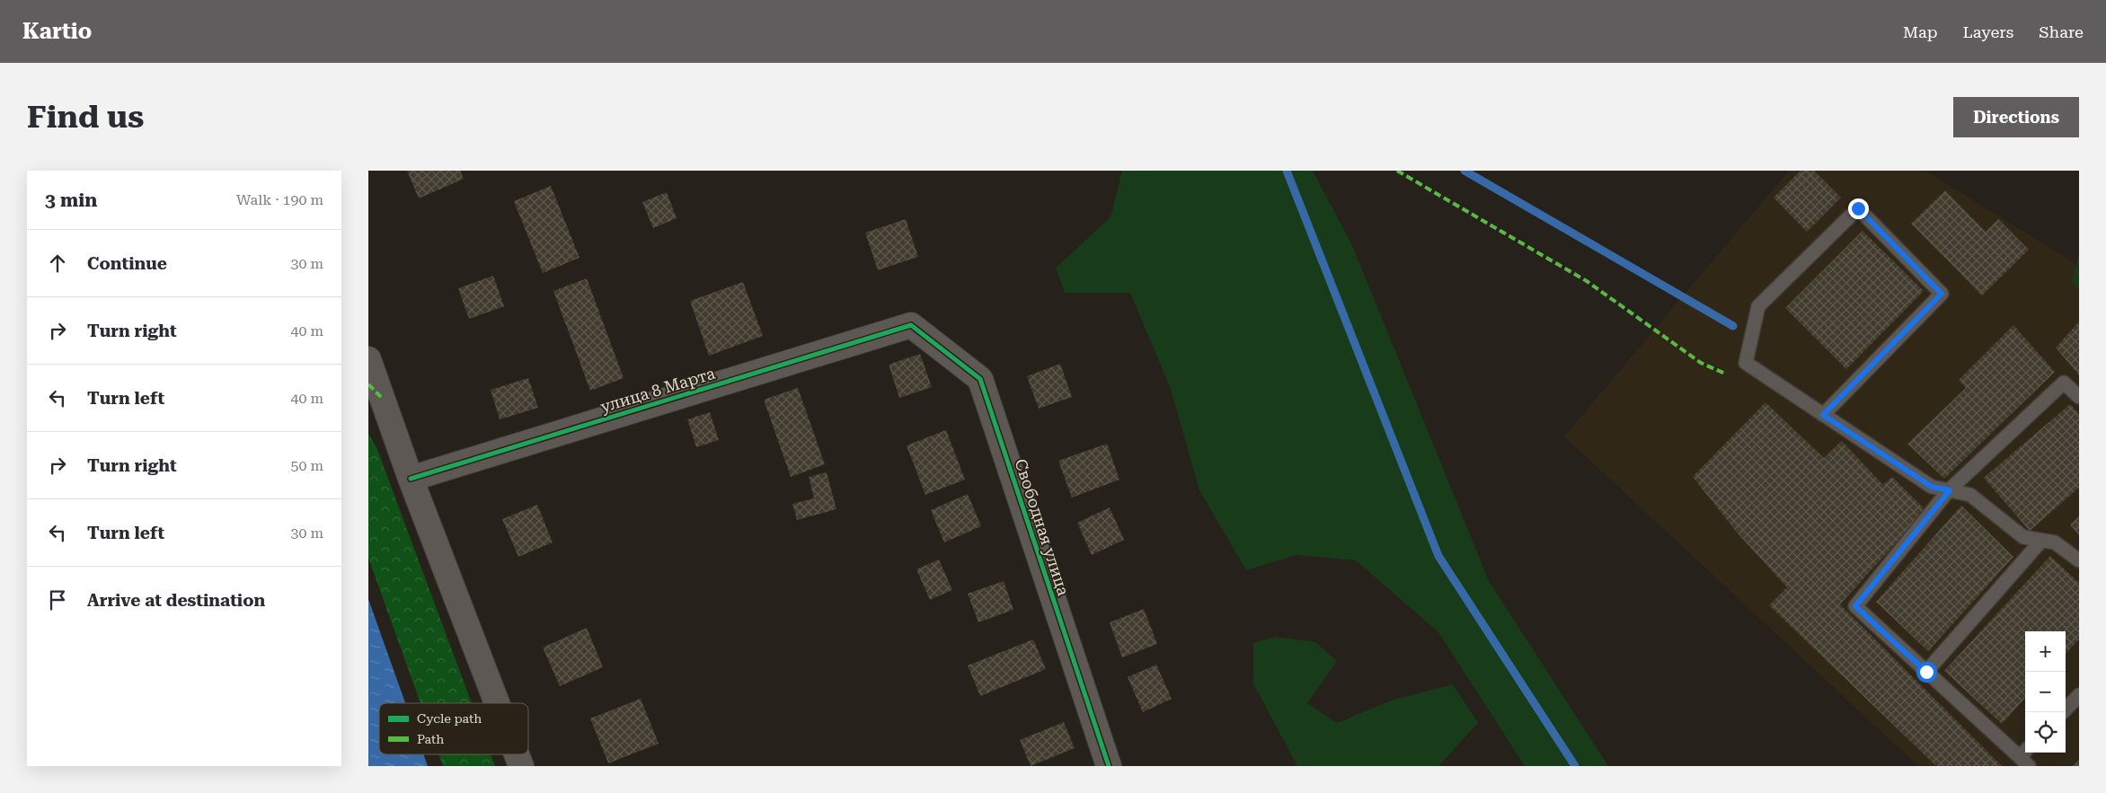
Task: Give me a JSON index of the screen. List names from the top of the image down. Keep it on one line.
{"streets":{"street":["улица 8 Марта","Свободная улица"]},"crossings":[["улица 8 Марта","Свободная улица"]],"legend":["Cycle path","Path"],"page":{"header":"Kartio","nav":["Map","Layers","Share"],"buttons":"Directions","title":"Find us","heading":["3 min","Walk · 190 m"],"list":[["Continue","30 m"],["Turn right","40 m"],["Turn left","40 m"],["Turn right","50 m"],["Turn left","30 m"],"Arrive at destination"],"map_buttons":["+","−"]}}
